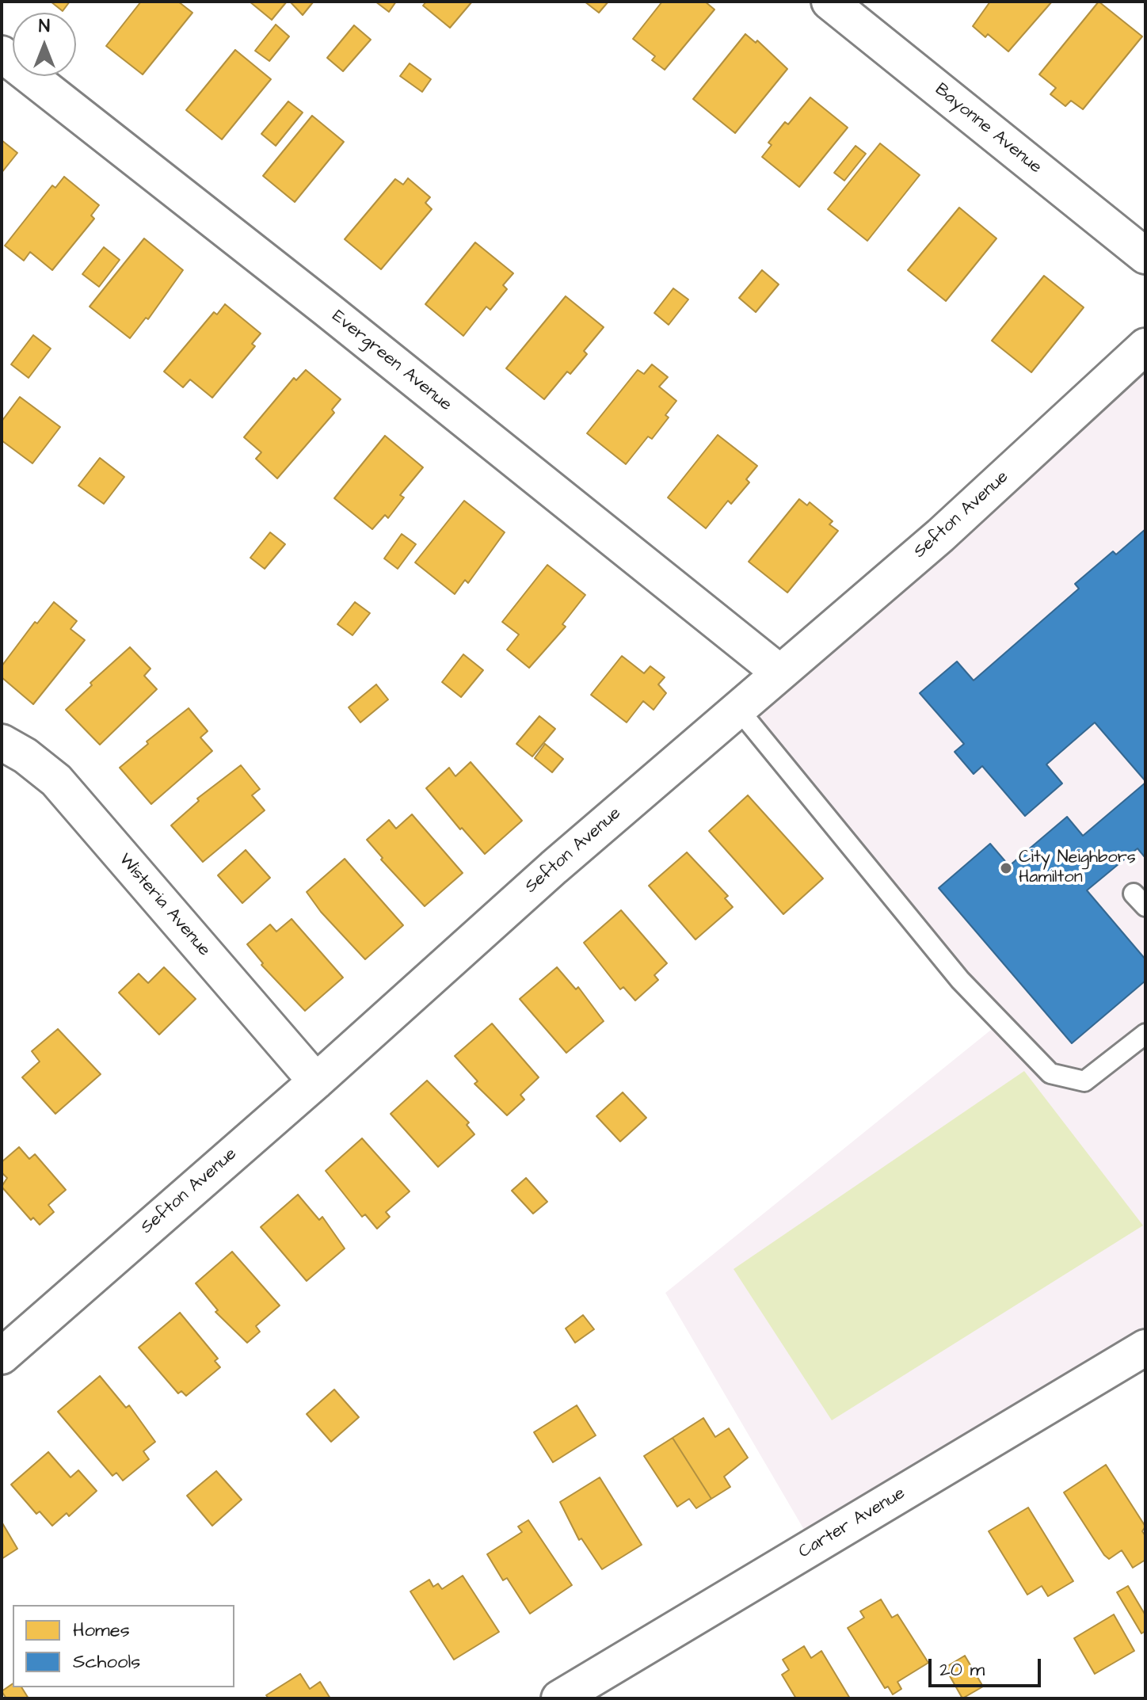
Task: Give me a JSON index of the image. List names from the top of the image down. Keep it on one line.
{"streets":{"street":["Bayonne Avenue","Evergreen Avenue","Sefton Avenue","Wisteria Avenue","Carter Avenue"]},"crossings":[["Evergreen Avenue","Sefton Avenue"],["Sefton Avenue","Wisteria Avenue"]],"places":["City Neighbors Hamilton"],"legend":["Homes","Schools"],"scale_bar":"20 m","north":"top"}
